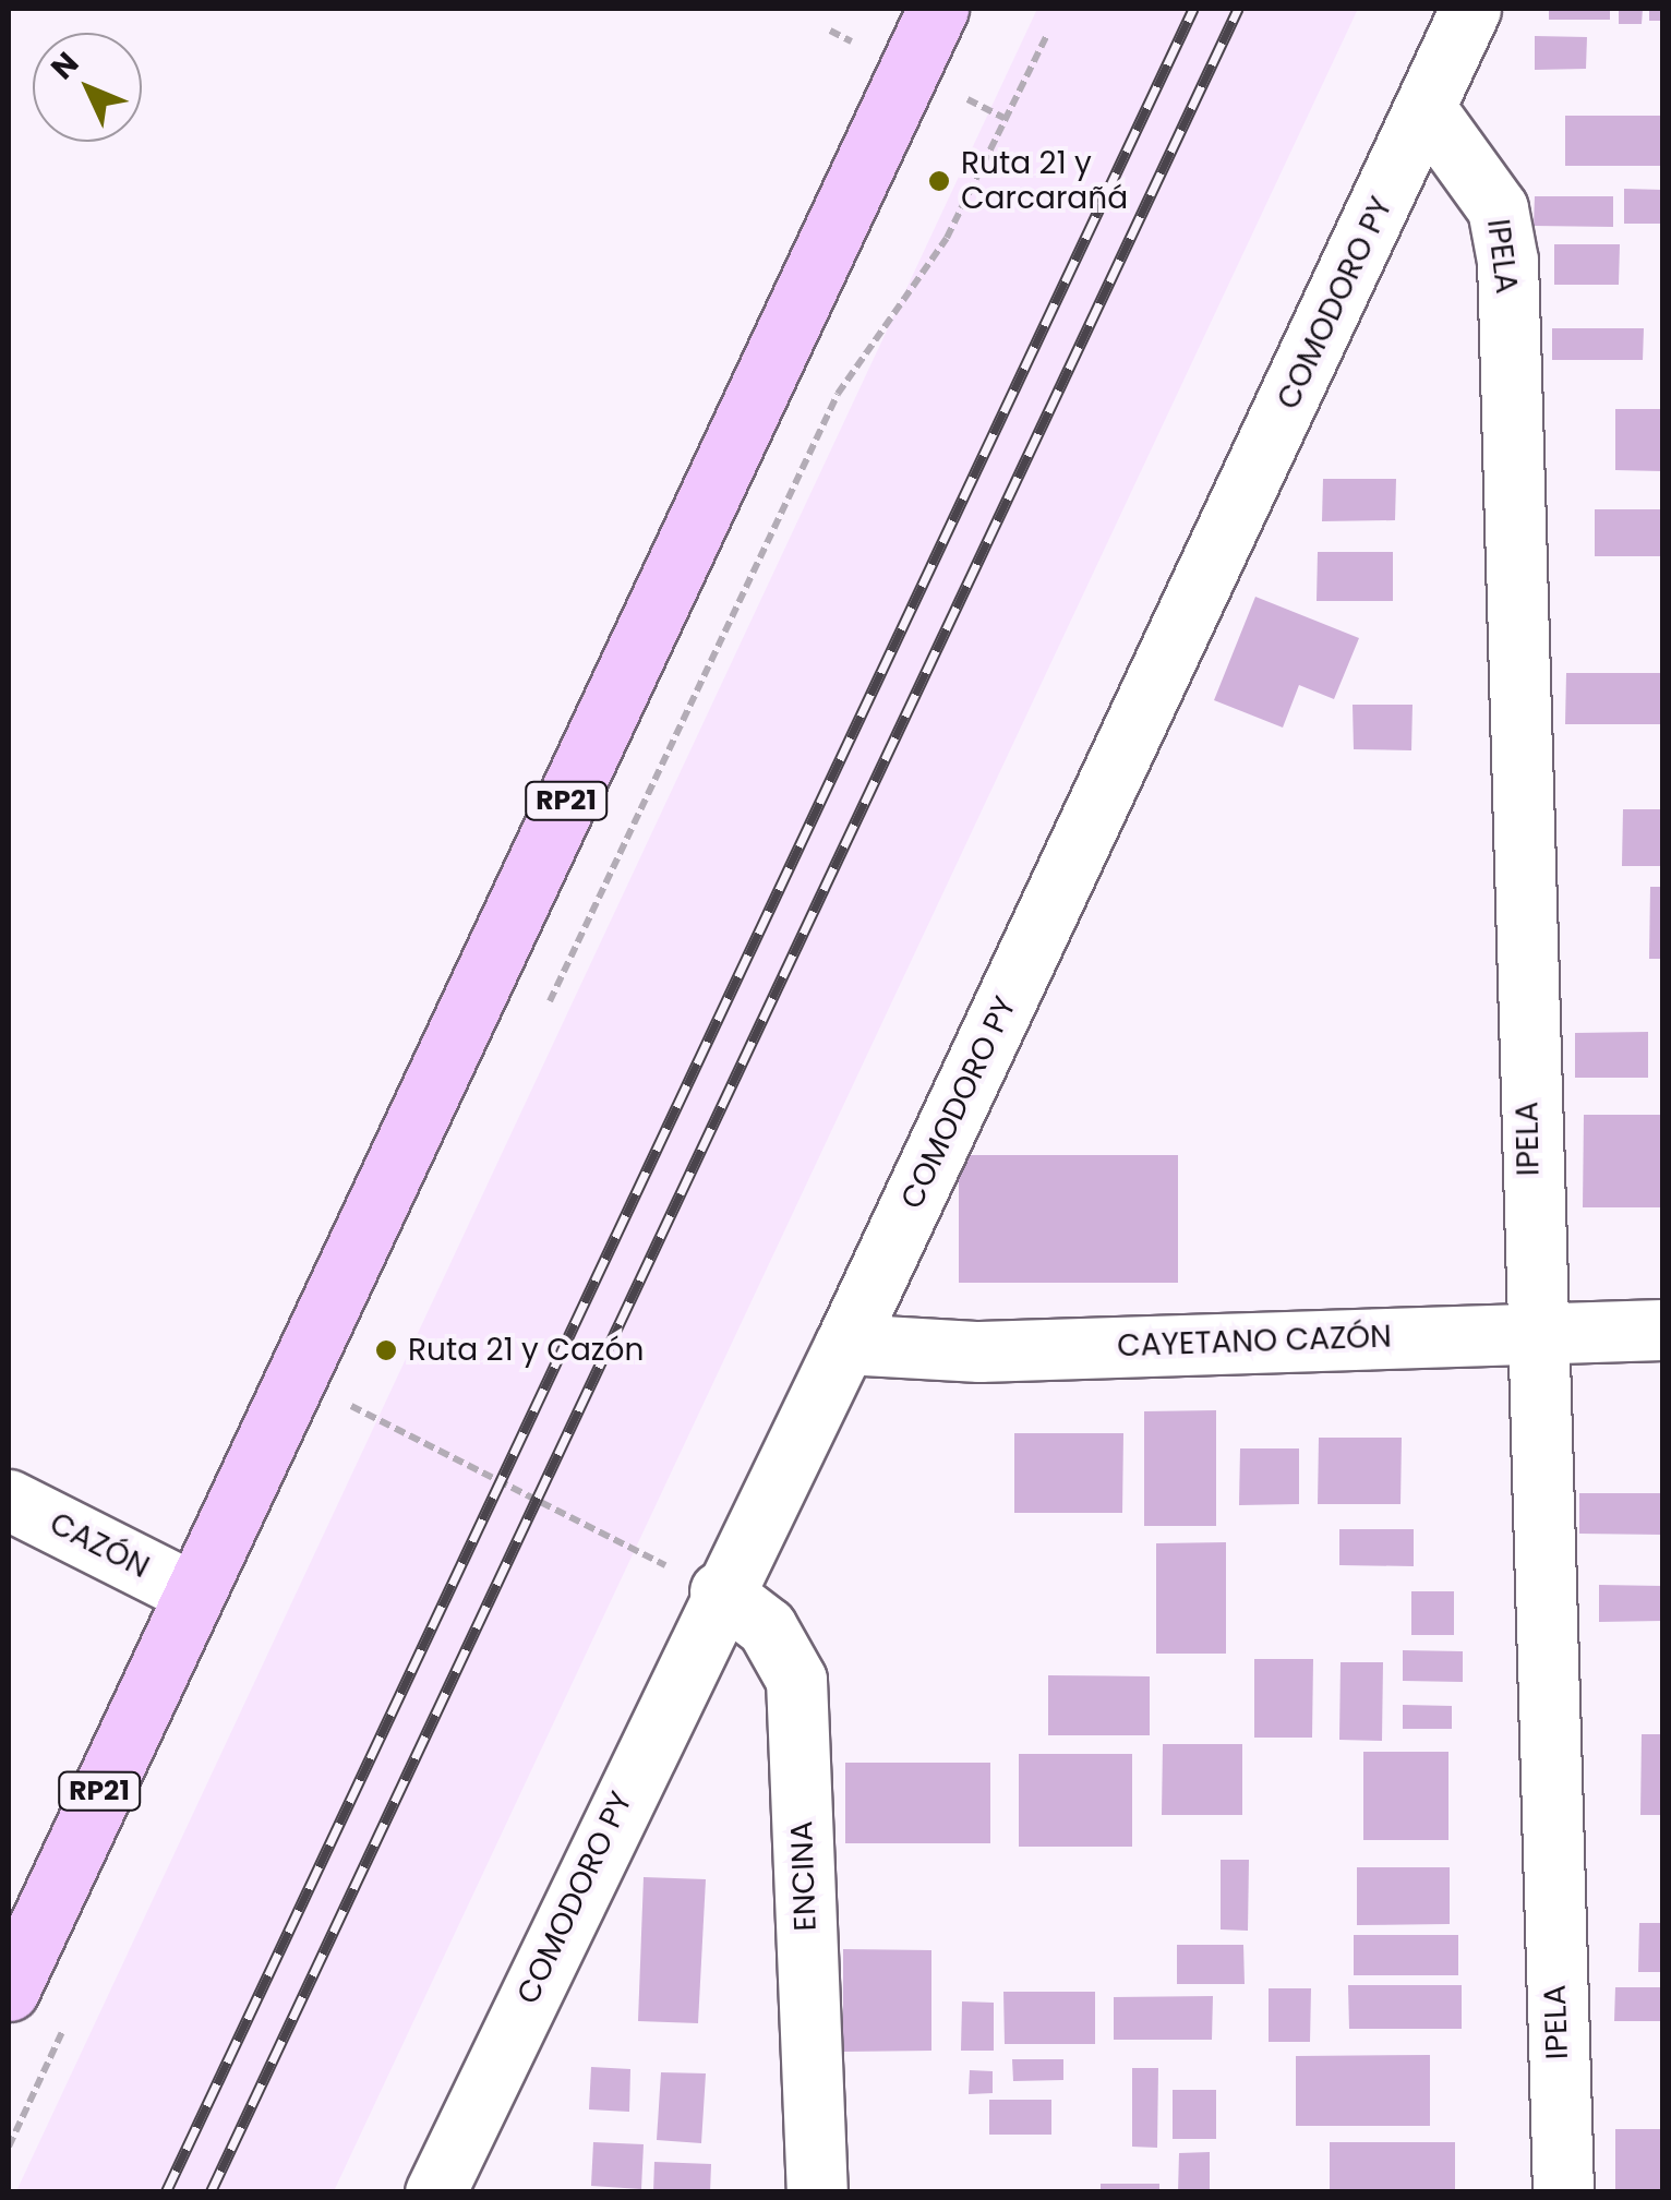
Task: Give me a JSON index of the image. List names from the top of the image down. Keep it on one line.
{"streets":{"main road":["RP21"],"street":["IPELA","COMODORO PY","CAYETANO CAZÓN","CAZÓN","ENCINA"]},"crossings":[["IPELA","COMODORO PY"],["IPELA","CAYETANO CAZÓN"],["COMODORO PY","CAYETANO CAZÓN"],["COMODORO PY","ENCINA"],["RP21","CAZÓN"]],"places":["Ruta 21 y Carcarañá","Ruta 21 y Cazón"],"north":"top left"}
